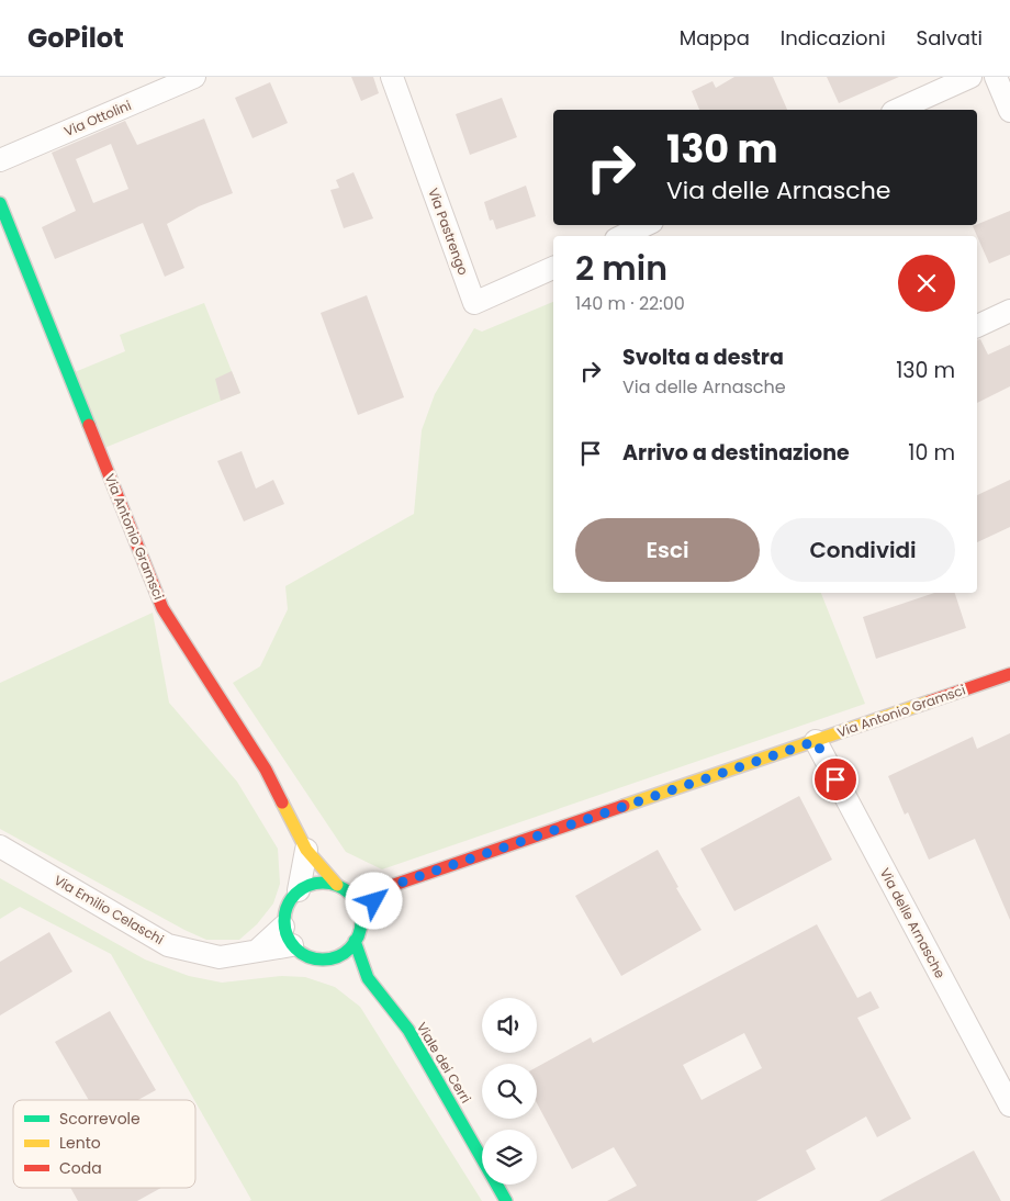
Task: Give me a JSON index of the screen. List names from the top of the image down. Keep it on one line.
{"streets":{"street":["Via Ottolini","Via Pastrengo","Via Antonio Gramsci","Via Emilio Celaschi","Via delle Arnasche","Viale dei Cerri"]},"crossings":[["Via Antonio Gramsci","Via Emilio Celaschi"],["Via Antonio Gramsci","Via delle Arnasche"],["Via Antonio Gramsci","Viale dei Cerri"],["Via Emilio Celaschi","Viale dei Cerri"]],"legend":["Scorrevole","Lento","Coda"],"page":{"header":"GoPilot","nav":["Mappa","Indicazioni","Salvati"],"turn":["130 m","Via delle Arnasche"],"heading":["2 min","140 m · 22:00"],"list":[{"name":"Svolta a destra","note":"Via delle Arnasche","value":"130 m"},{"name":"Arrivo a destinazione","value":"10 m"}],"buttons":["Esci","Condividi"]}}
